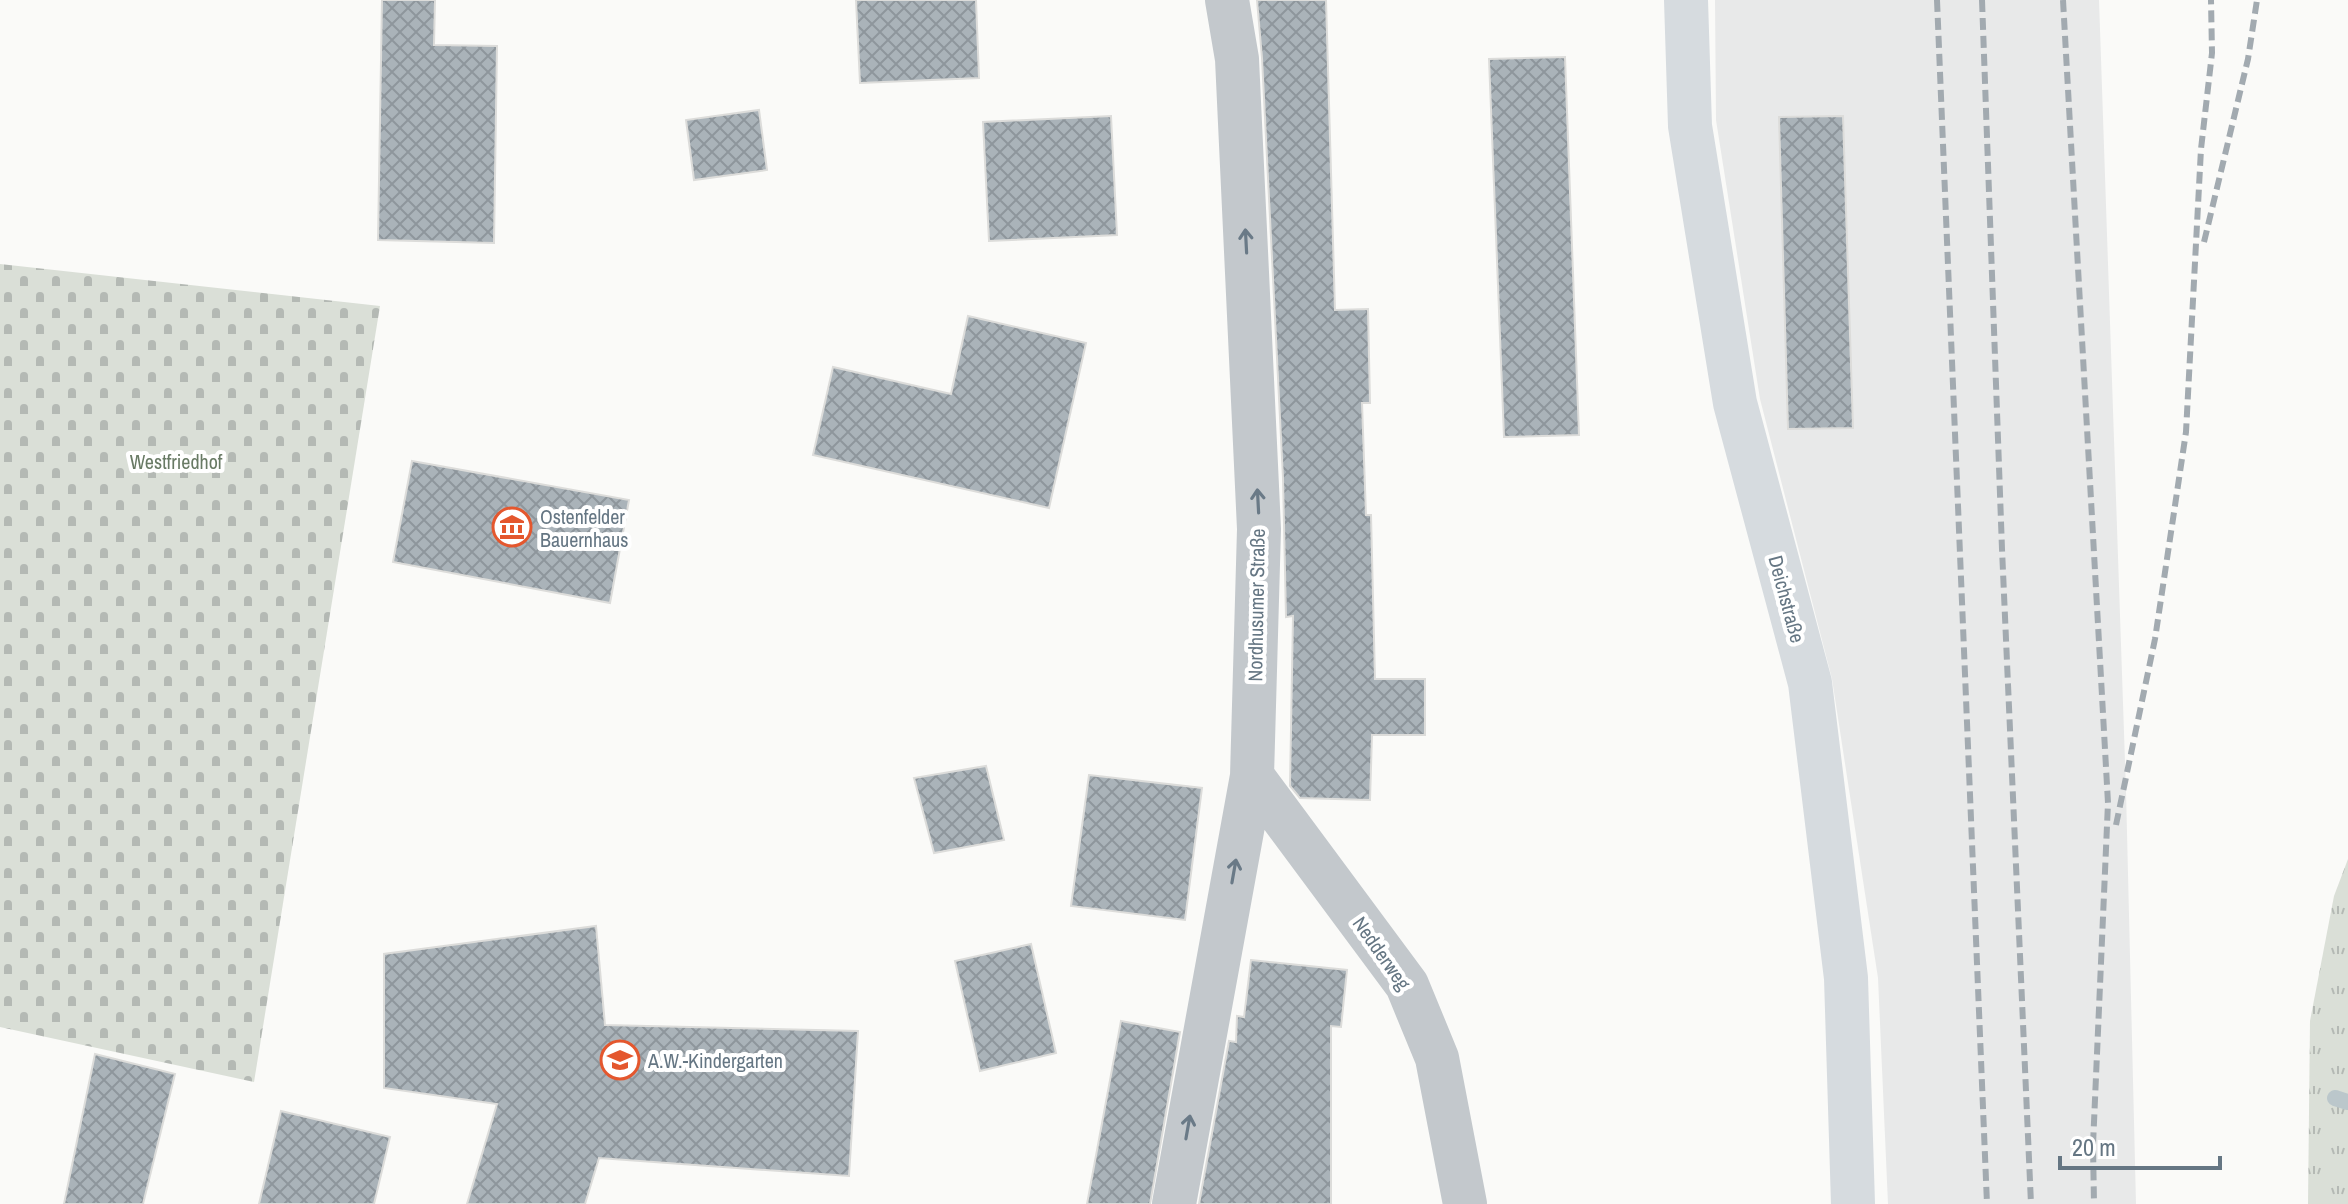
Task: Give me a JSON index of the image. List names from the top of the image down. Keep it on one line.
{"streets":{"main road":["Deichstraße"],"street":["Nordhusumer Straße","Nedderweg"]},"crossings":[["Nordhusumer Straße","Nedderweg"]],"one_way":["Nordhusumer Straße"],"parks":["Westfriedhof"],"places":{"museum":["Ostenfelder Bauernhaus"],"school or university":["A.W.-Kindergarten"]},"scale_bar":"20 m"}
